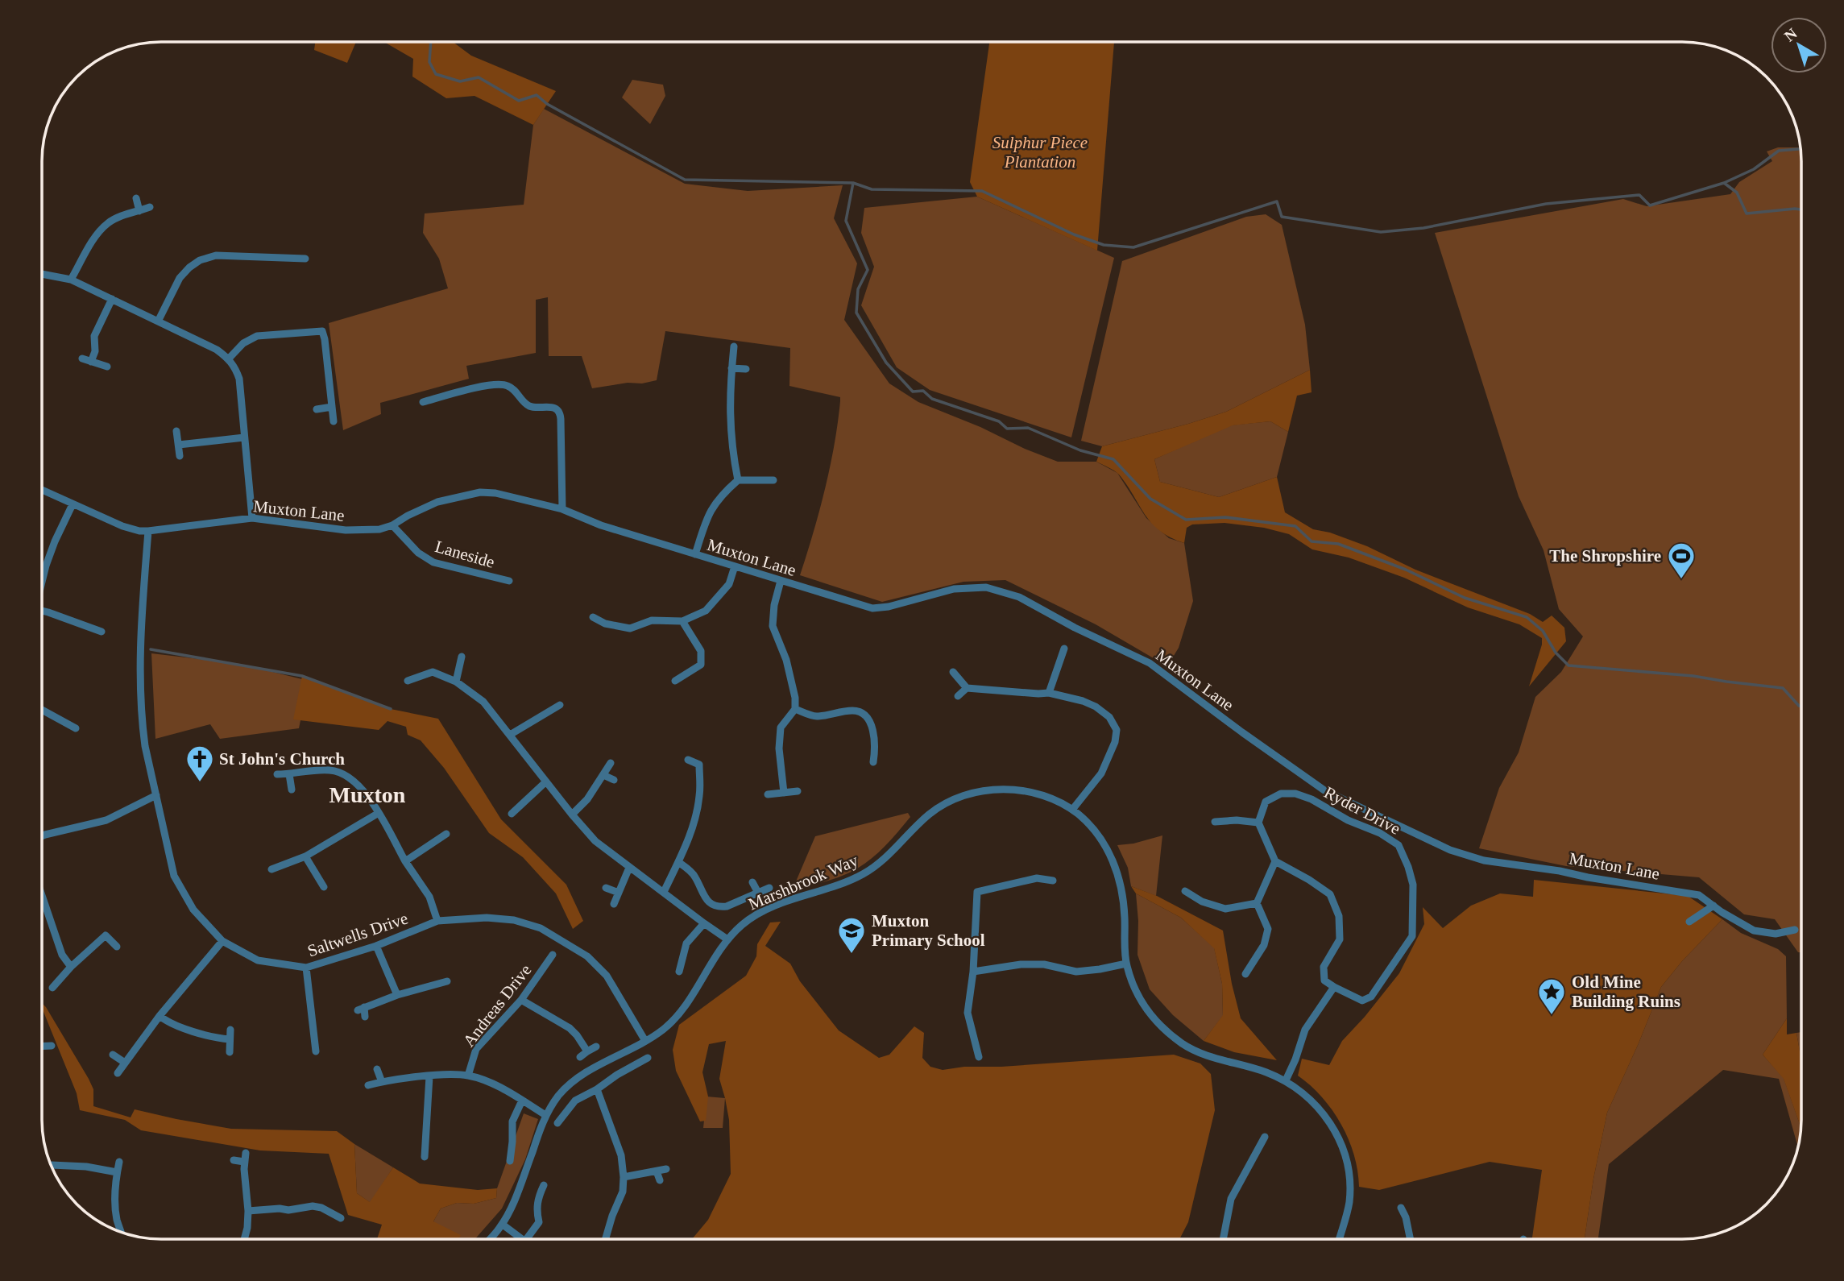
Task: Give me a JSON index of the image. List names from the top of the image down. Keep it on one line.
{"streets":{"street":["Muxton Lane","Laneside","Ryder Drive","Marshbrook Way","Saltwells Drive","Andreas Drive"]},"crossings":[["Muxton Lane","Laneside"],["Muxton Lane","Saltwells Drive"],["Marshbrook Way","Saltwells Drive"]],"districts":["Muxton"],"parks":["Sulphur Piece Plantation"],"places":{"sports":["The Shropshire"],"church":["St John's Church"],"school or university":["Muxton Primary School"],"place":["Old Mine Building Ruins"]},"north":"top left"}
